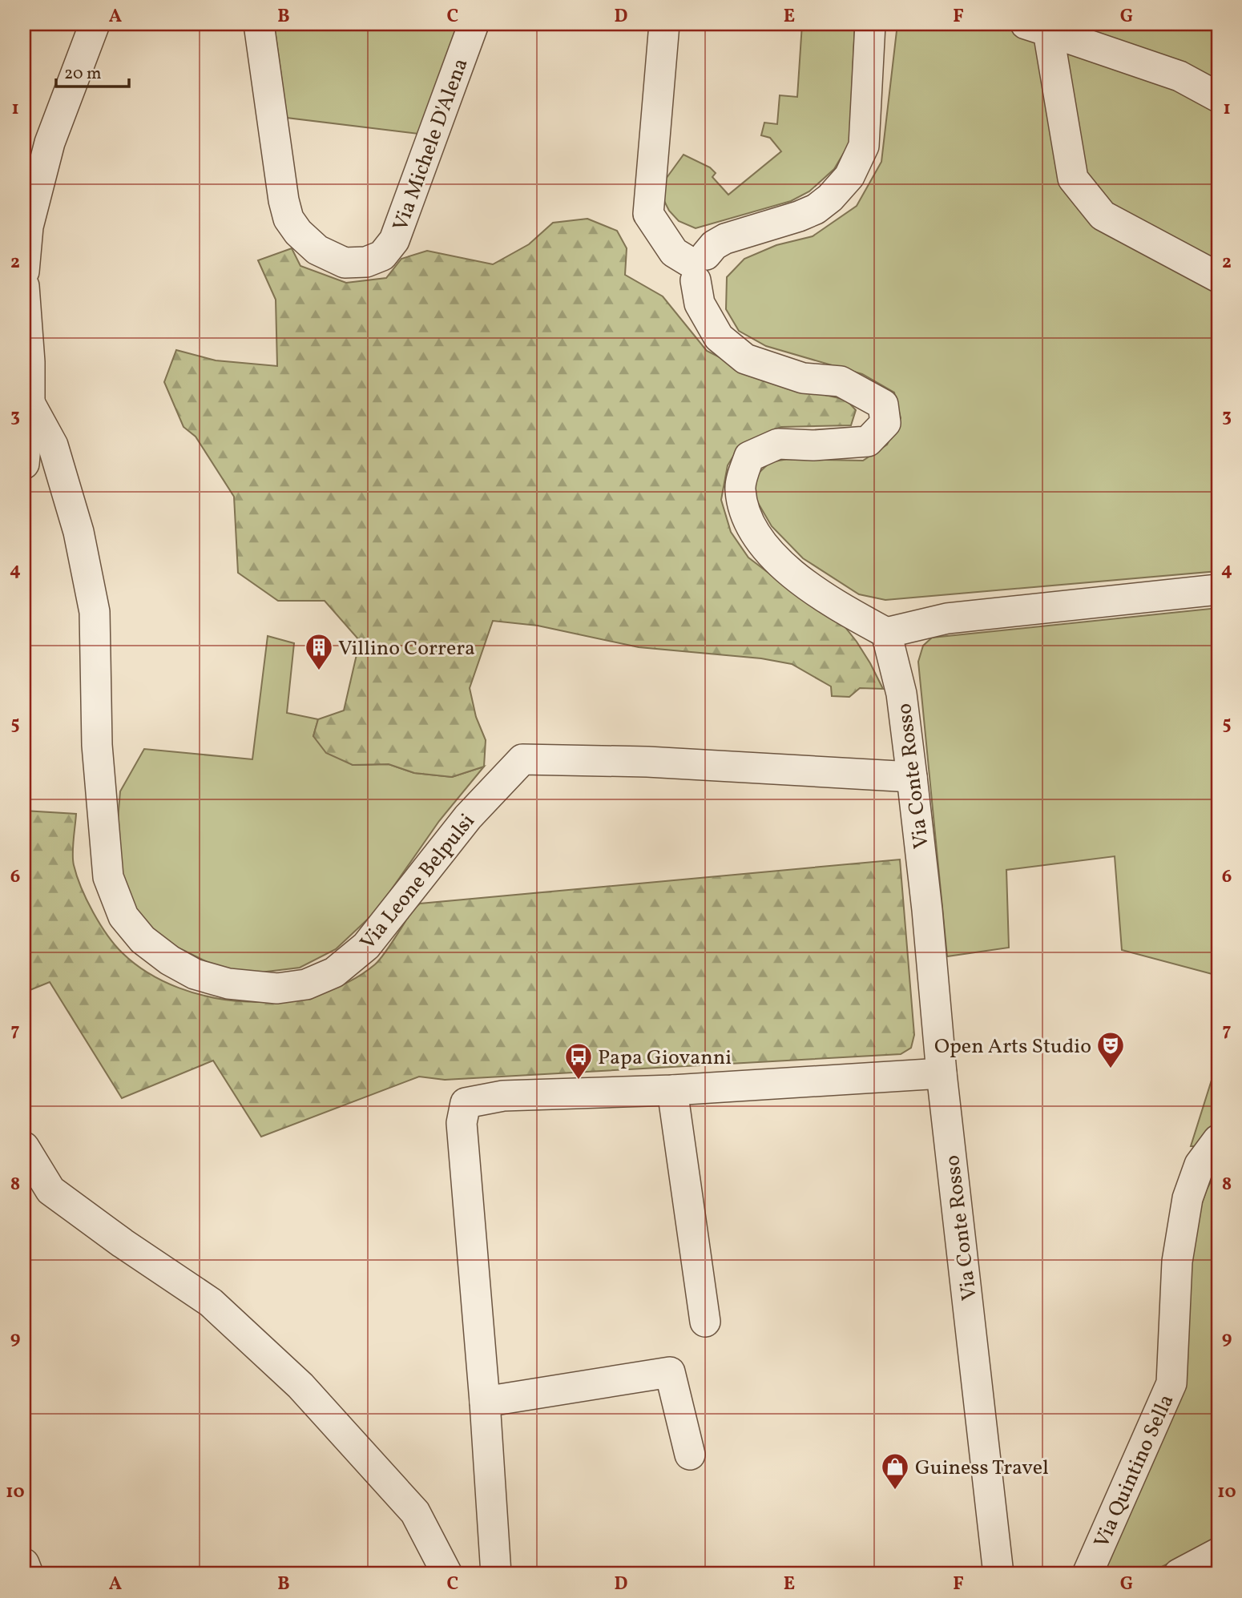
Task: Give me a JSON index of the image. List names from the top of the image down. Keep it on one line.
{"streets":{"street":["Via Michele D'Alena","Via Conte Rosso","Via Leone Belpulsi","Via Quintino Sella"]},"crossings":[["Via Conte Rosso","Via Leone Belpulsi"]],"places":{"building":["Villino Correra"],"theatre":["Open Arts Studio"],"bus stop":["Papa Giovanni"],"shop":["Guiness Travel"]},"scale_bar":"20 m","grid":{"columns":["A","B","C","D","E","F","G"],"rows":["1","2","3","4","5","6","7","8","9","10"]}}
